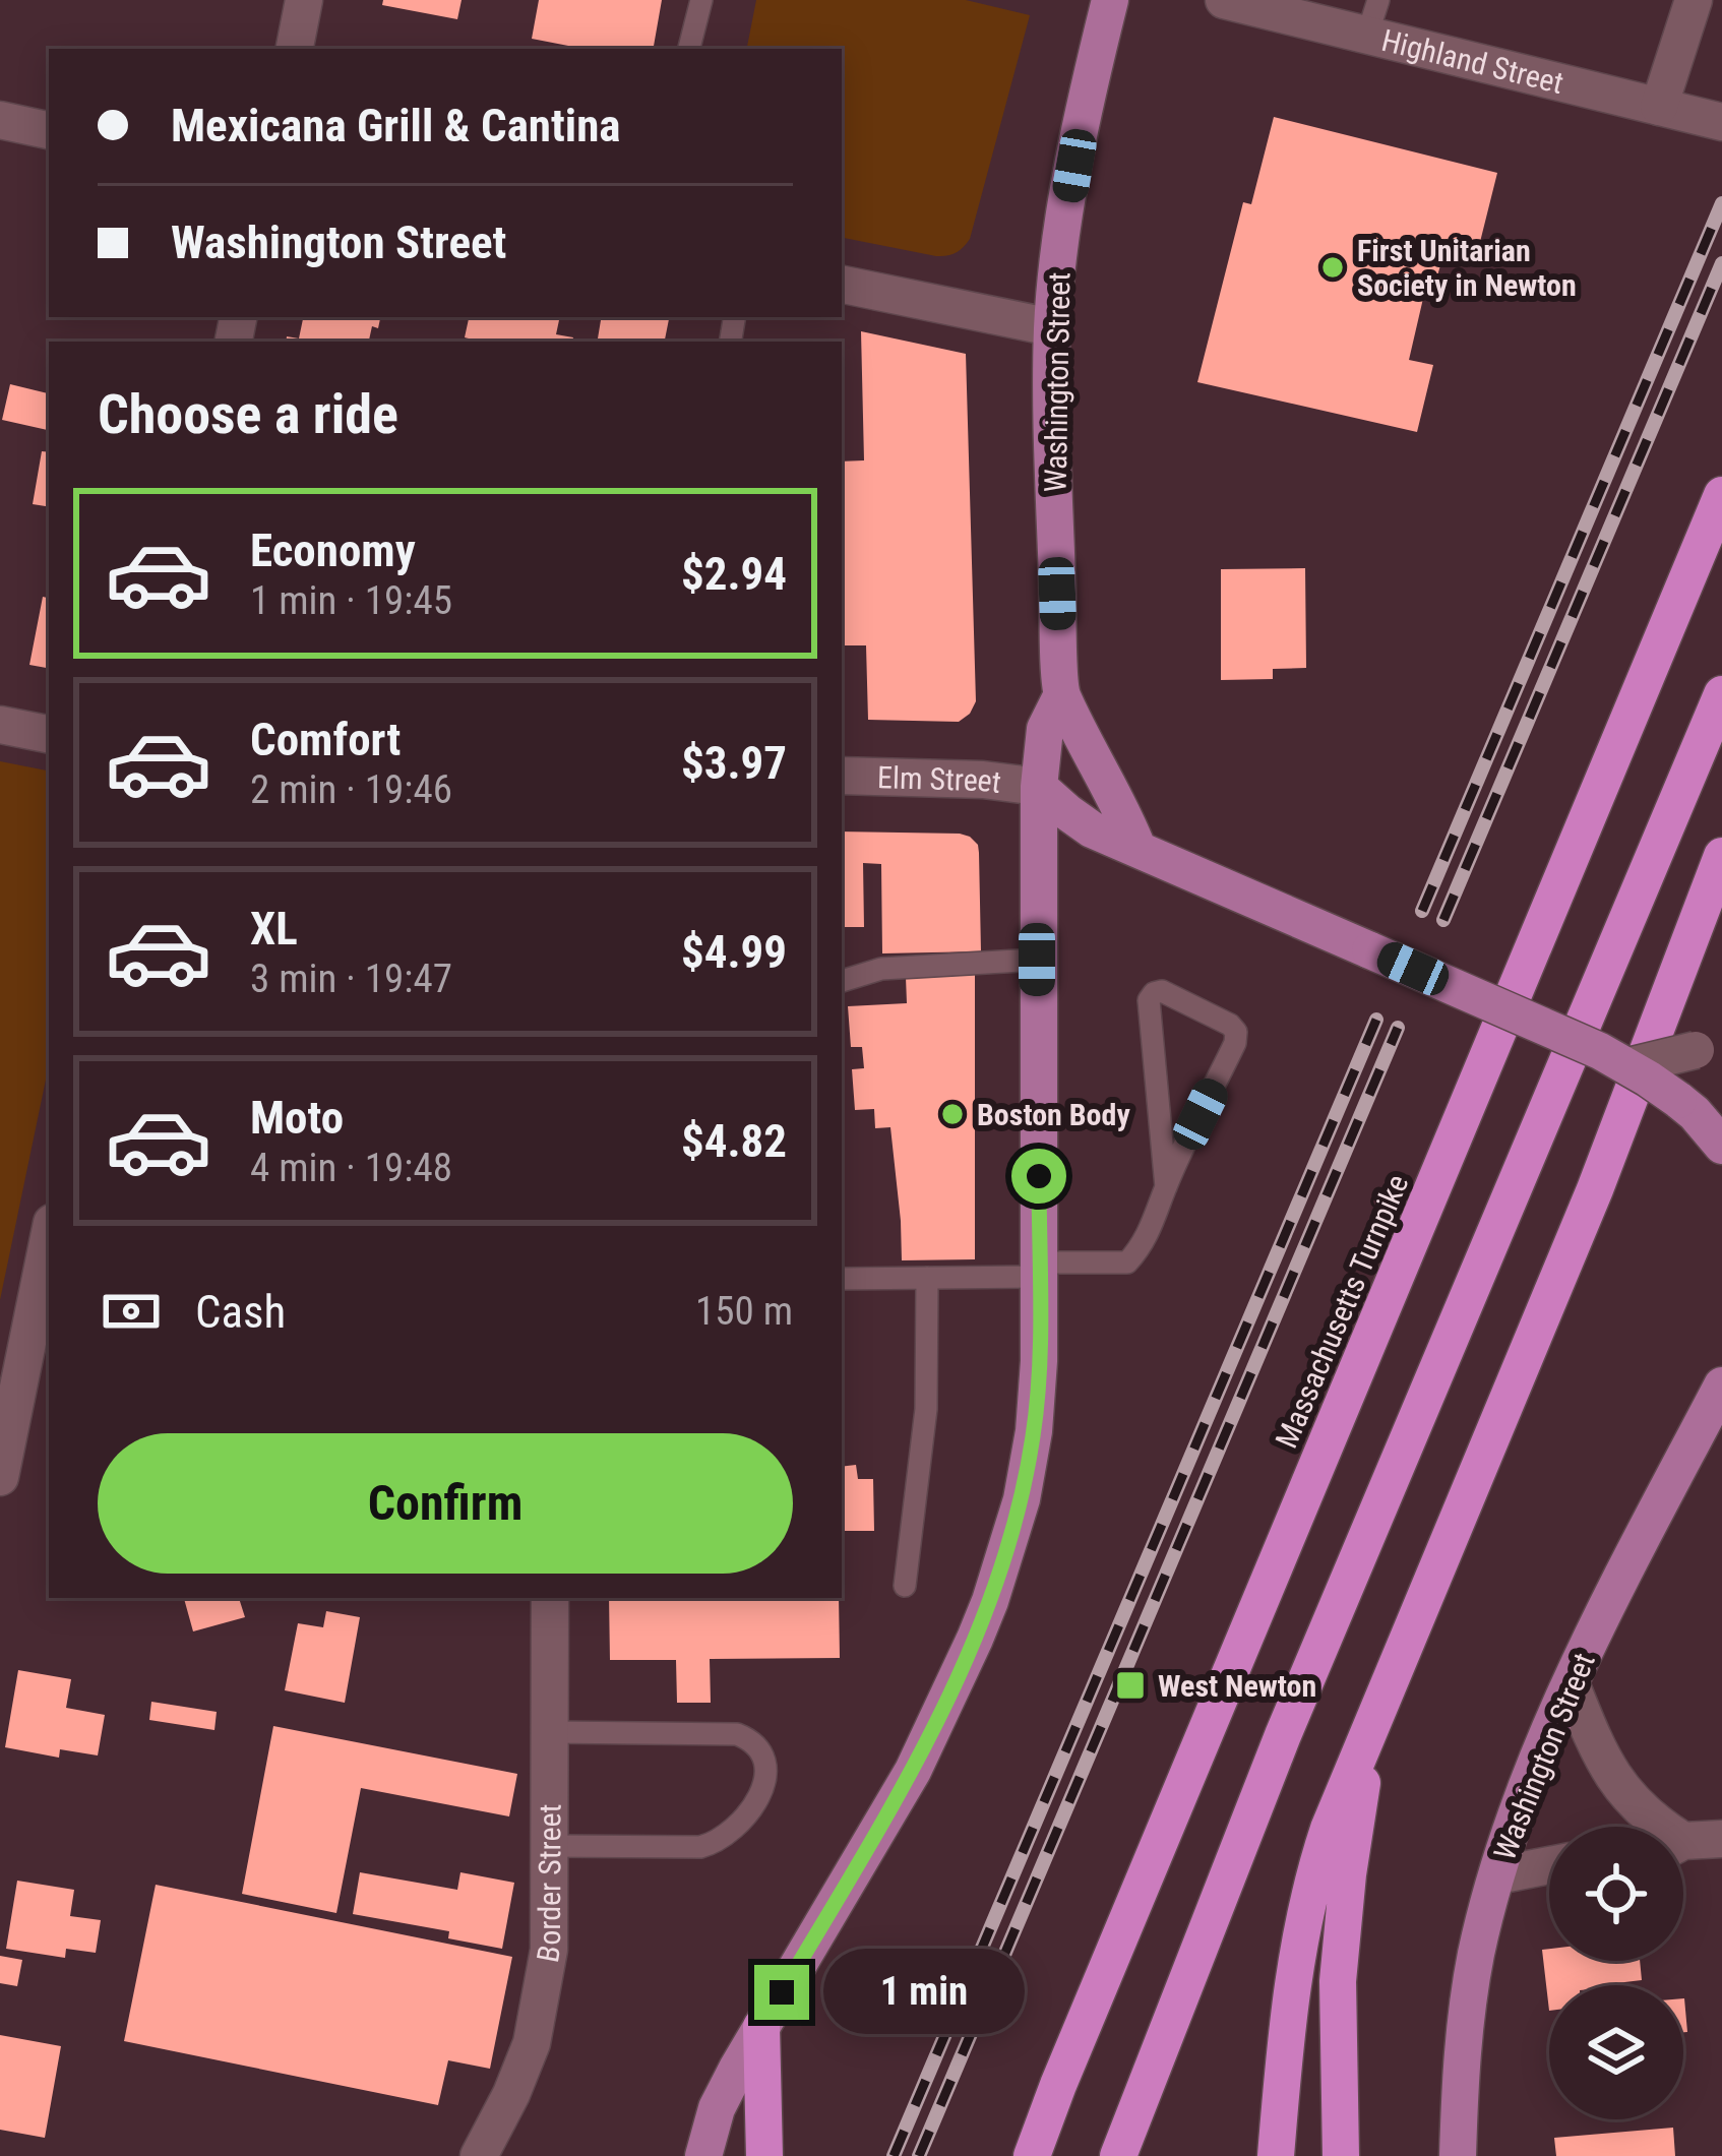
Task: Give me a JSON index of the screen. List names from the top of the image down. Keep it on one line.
{"streets":{"highway":["Massachusetts Turnpike"],"main road":["Washington Street"],"street":["Highland Street","Elm Street","Border Street"]},"crossings":[["Washington Street","Elm Street"]],"places":{"other":["First Unitarian Society in Newton","Boston Body"],"transit":["West Newton"]},"page":{"banner":["Mexicana Grill & Cantina","Washington Street"],"heading":"Choose a ride","list":[{"name":"Economy","note":"1 min · 19:45","value":"$2.94"},{"name":"Comfort","note":"2 min · 19:46","value":"$3.97"},{"name":"XL","note":"3 min · 19:47","value":"$4.99"},{"name":"Moto","note":"4 min · 19:48","value":"$4.82"}],"pay":["Cash","150 m"],"buttons":"Confirm","bubble":"1 min"}}
